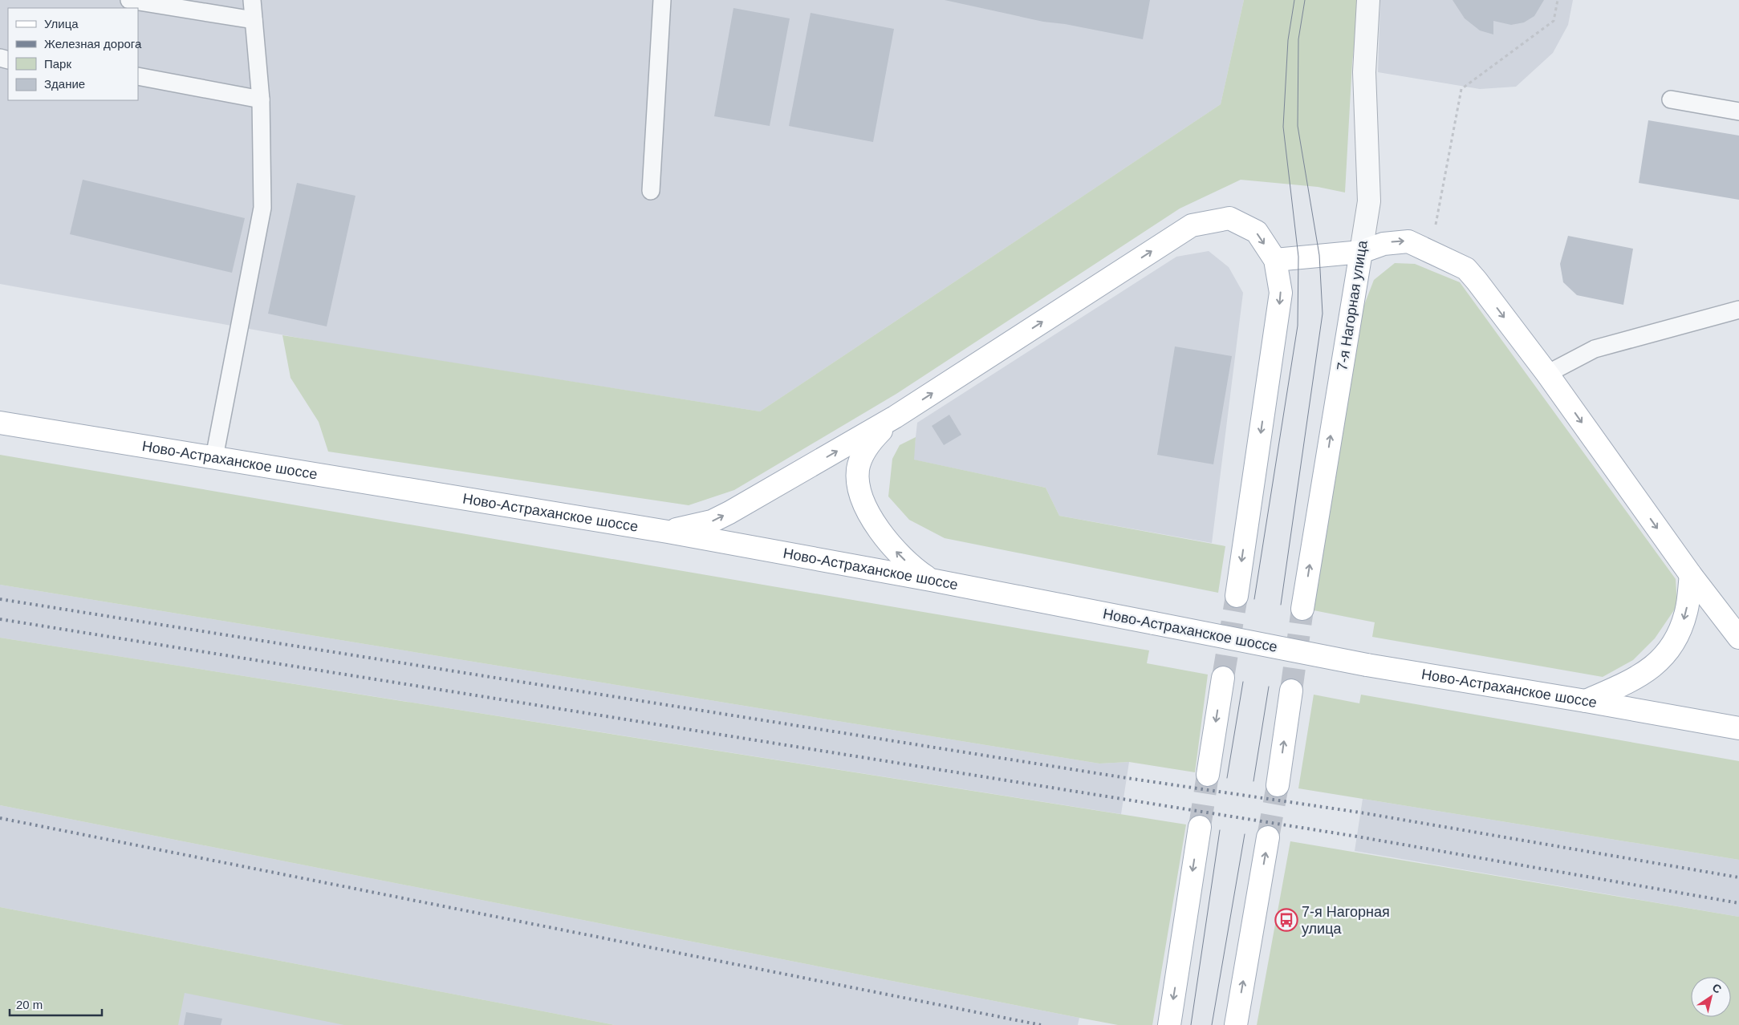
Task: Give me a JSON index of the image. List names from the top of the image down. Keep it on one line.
{"streets":{"main road":["7-я Нагорная улица","Ново-Астраханское шоссе"]},"one_way":["7-я Нагорная улица"],"places":{"bus stop":["7-я Нагорная улица"]},"legend":["Улица","Железная дорога","Парк","Здание"],"scale_bar":"20 m","north":"top right"}
